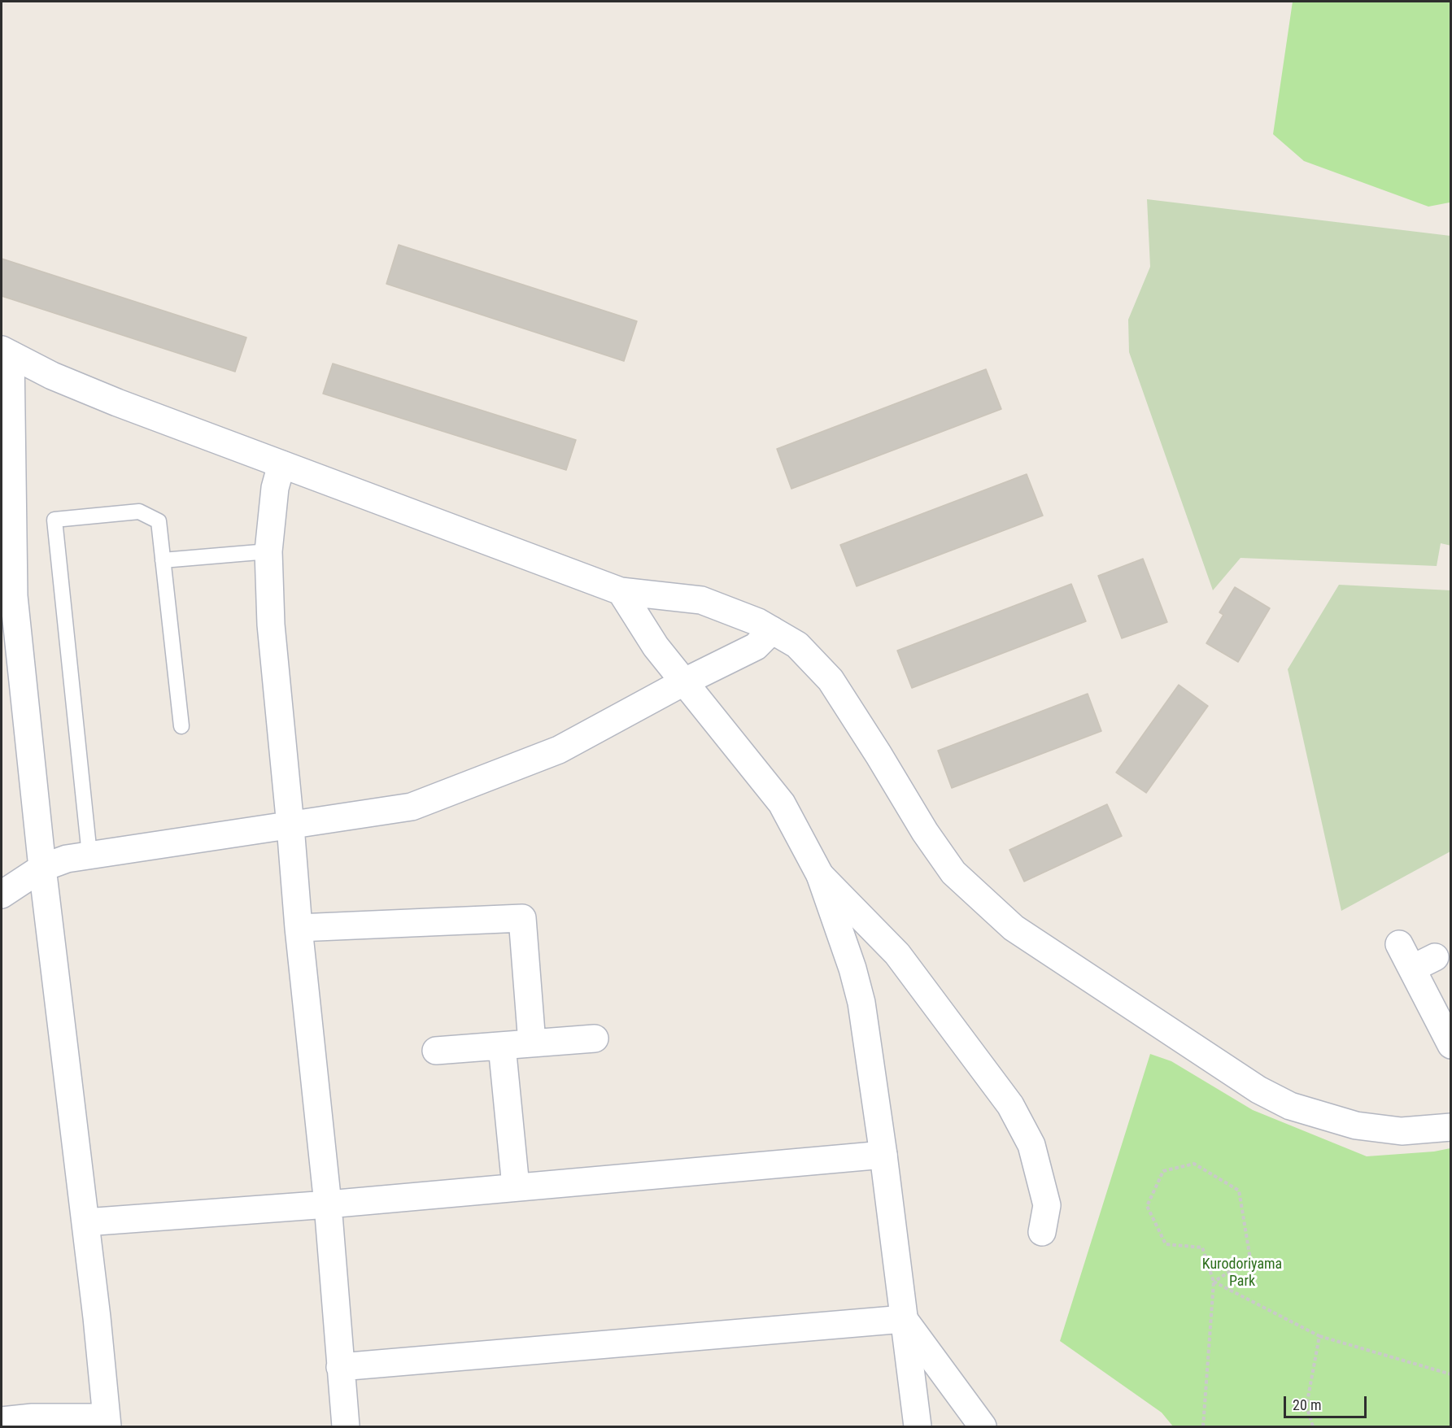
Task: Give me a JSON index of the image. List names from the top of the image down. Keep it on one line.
{"parks":["Kurodoriyama Park"],"scale_bar":"20 m"}
